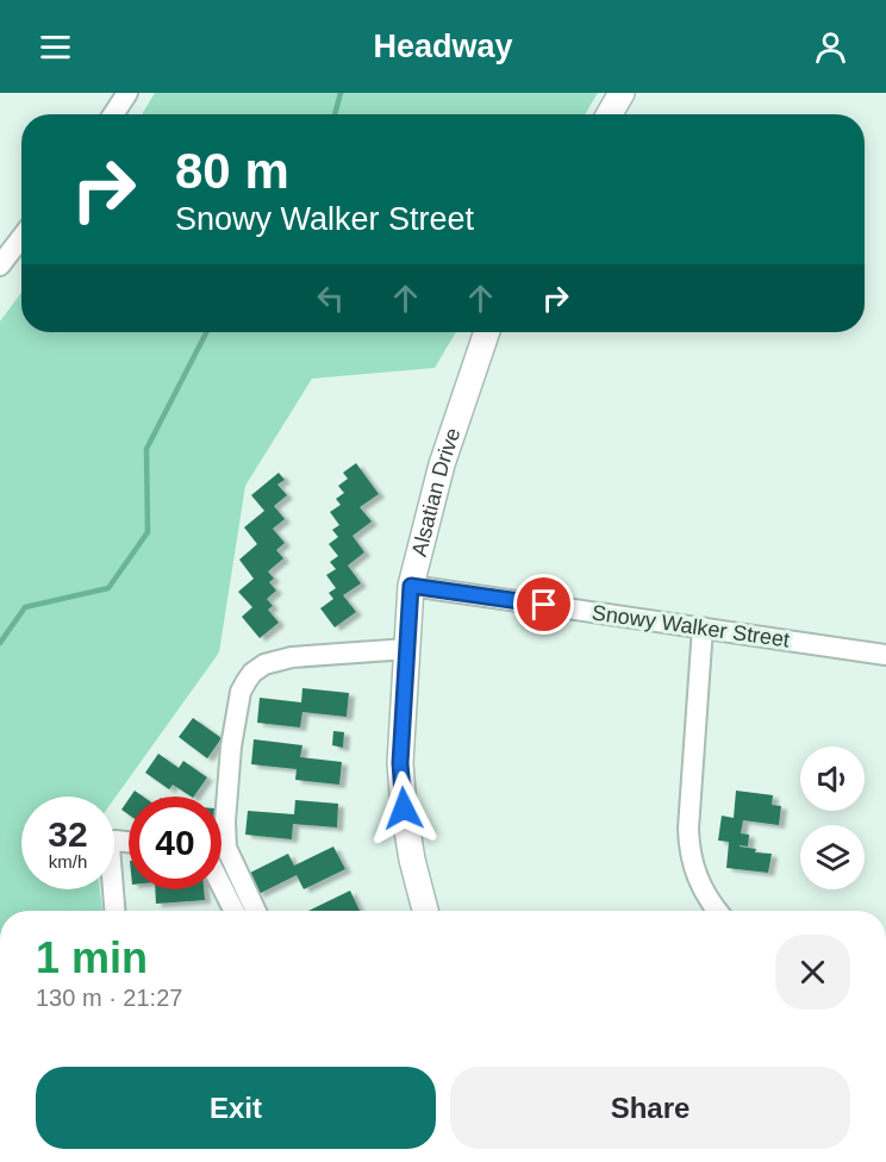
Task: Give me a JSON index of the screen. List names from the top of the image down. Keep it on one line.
{"streets":{"street":["Alsatian Drive","Snowy Walker Street"]},"crossings":[["Alsatian Drive","Snowy Walker Street"]],"page":{"header":"Headway","turn":["80 m","Snowy Walker Street"],"speed":"32 km/h","limit":"40","heading":["1 min","130 m · 21:27"],"buttons":["Exit","Share"]}}
